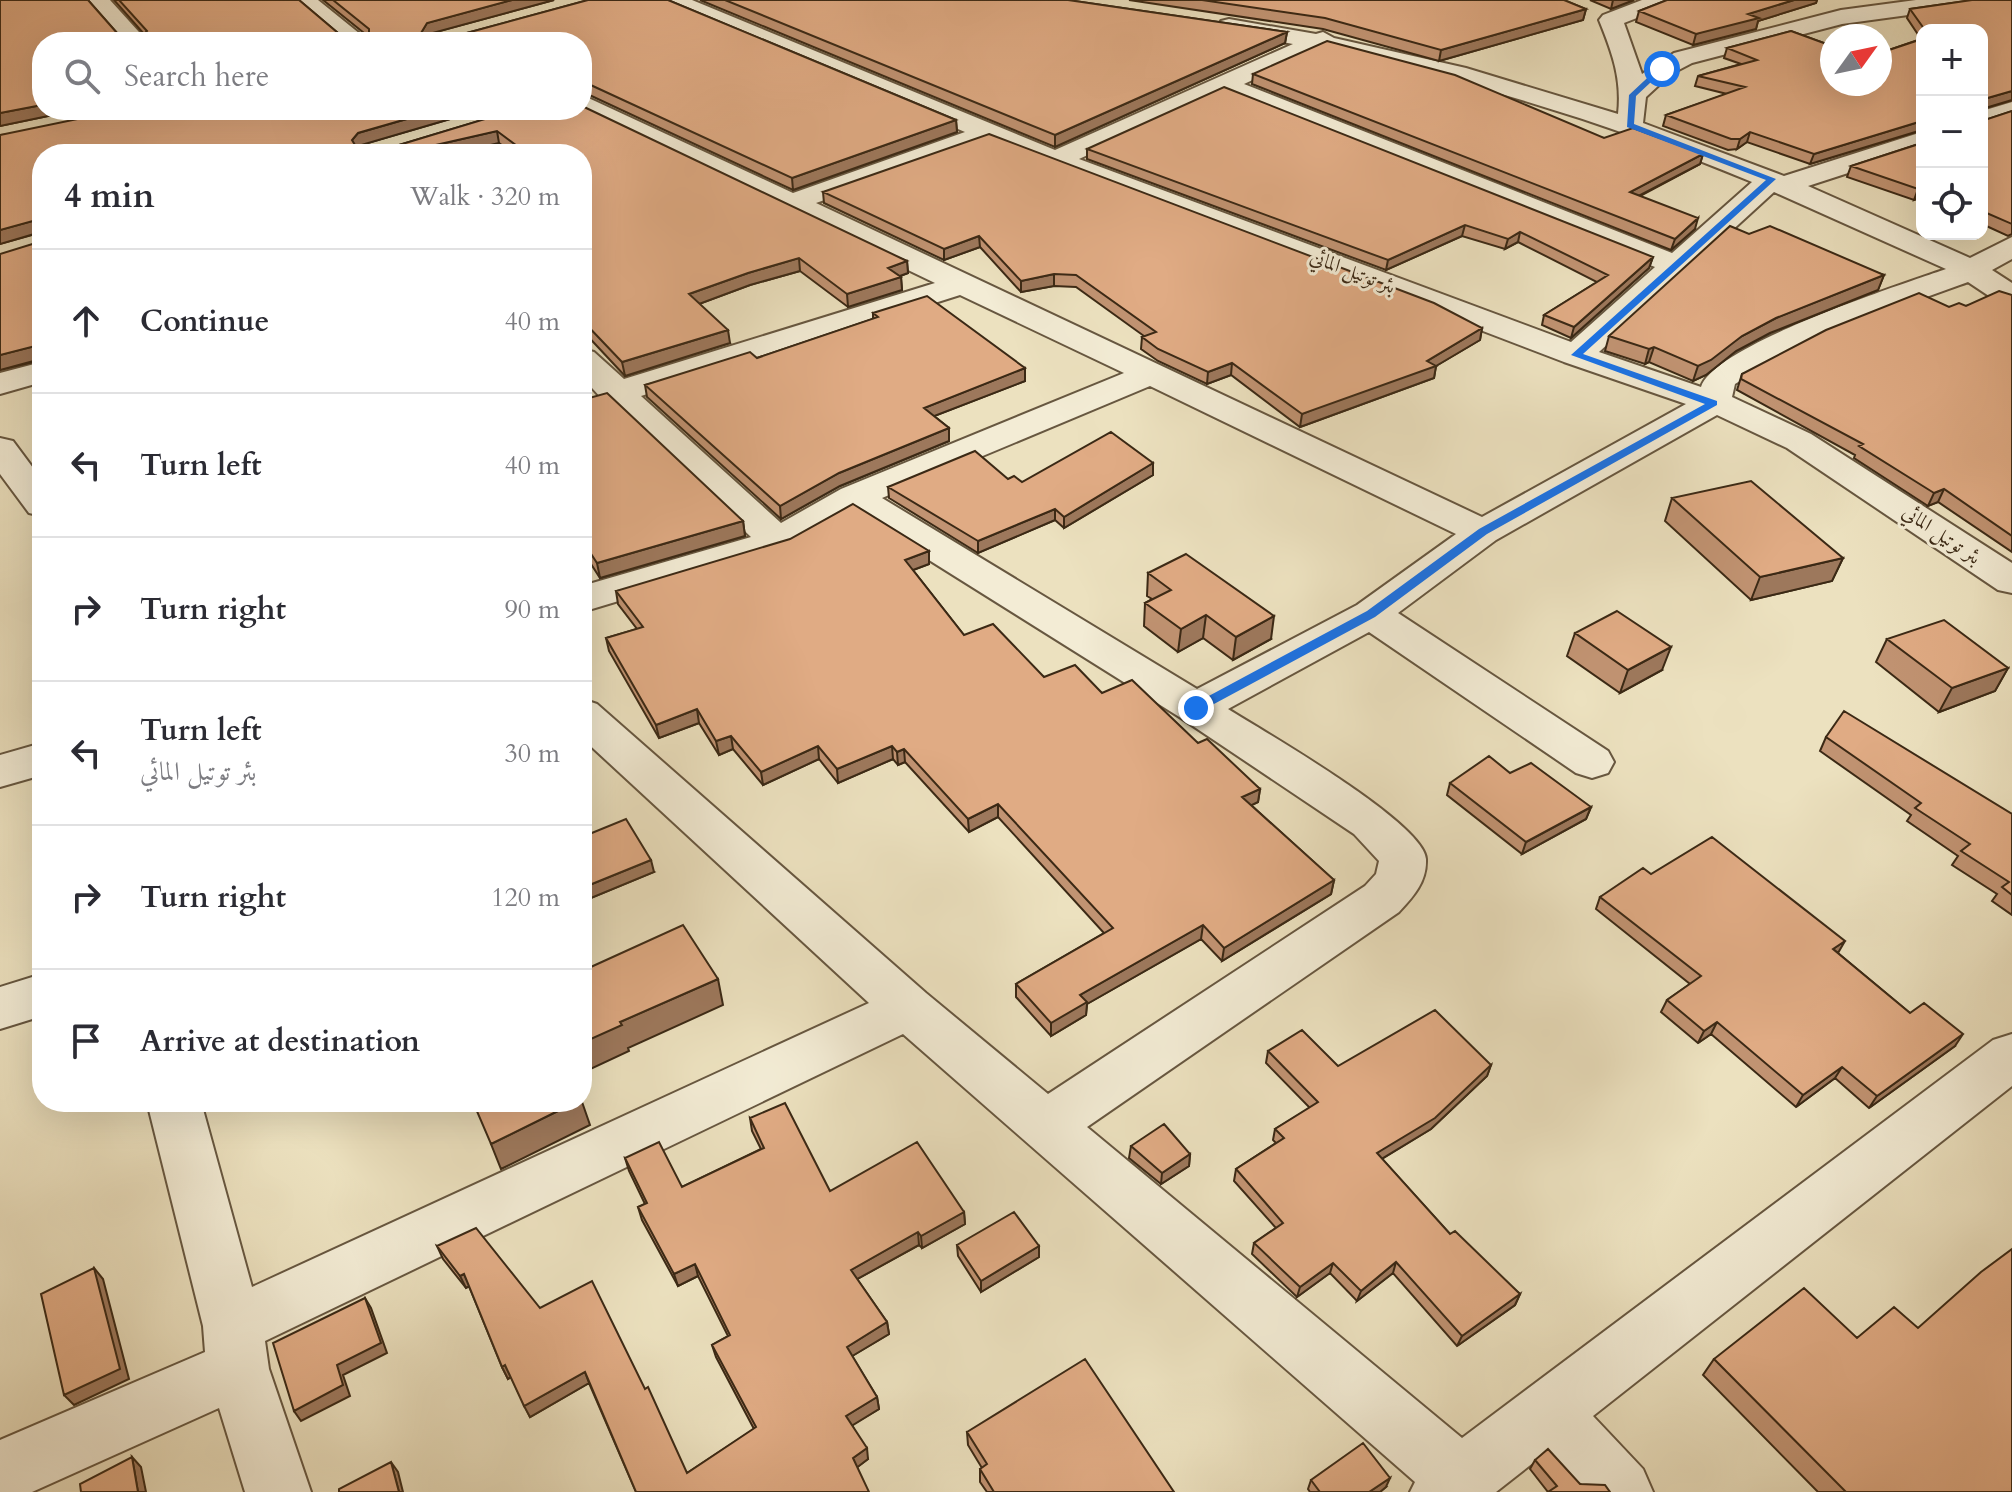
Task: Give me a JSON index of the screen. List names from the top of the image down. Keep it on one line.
{"streets":{"street":["بئر توتيل المائي"]},"north":"top right","page":{"map_buttons":["+","−"],"search":"Search here","heading":["4 min","Walk · 320 m"],"list":[["Continue","40 m"],["Turn left","40 m"],["Turn right","90 m"],["Turn left","بئر توتيل المائي","30 m"],["Turn right","120 m"],"Arrive at destination"]}}
